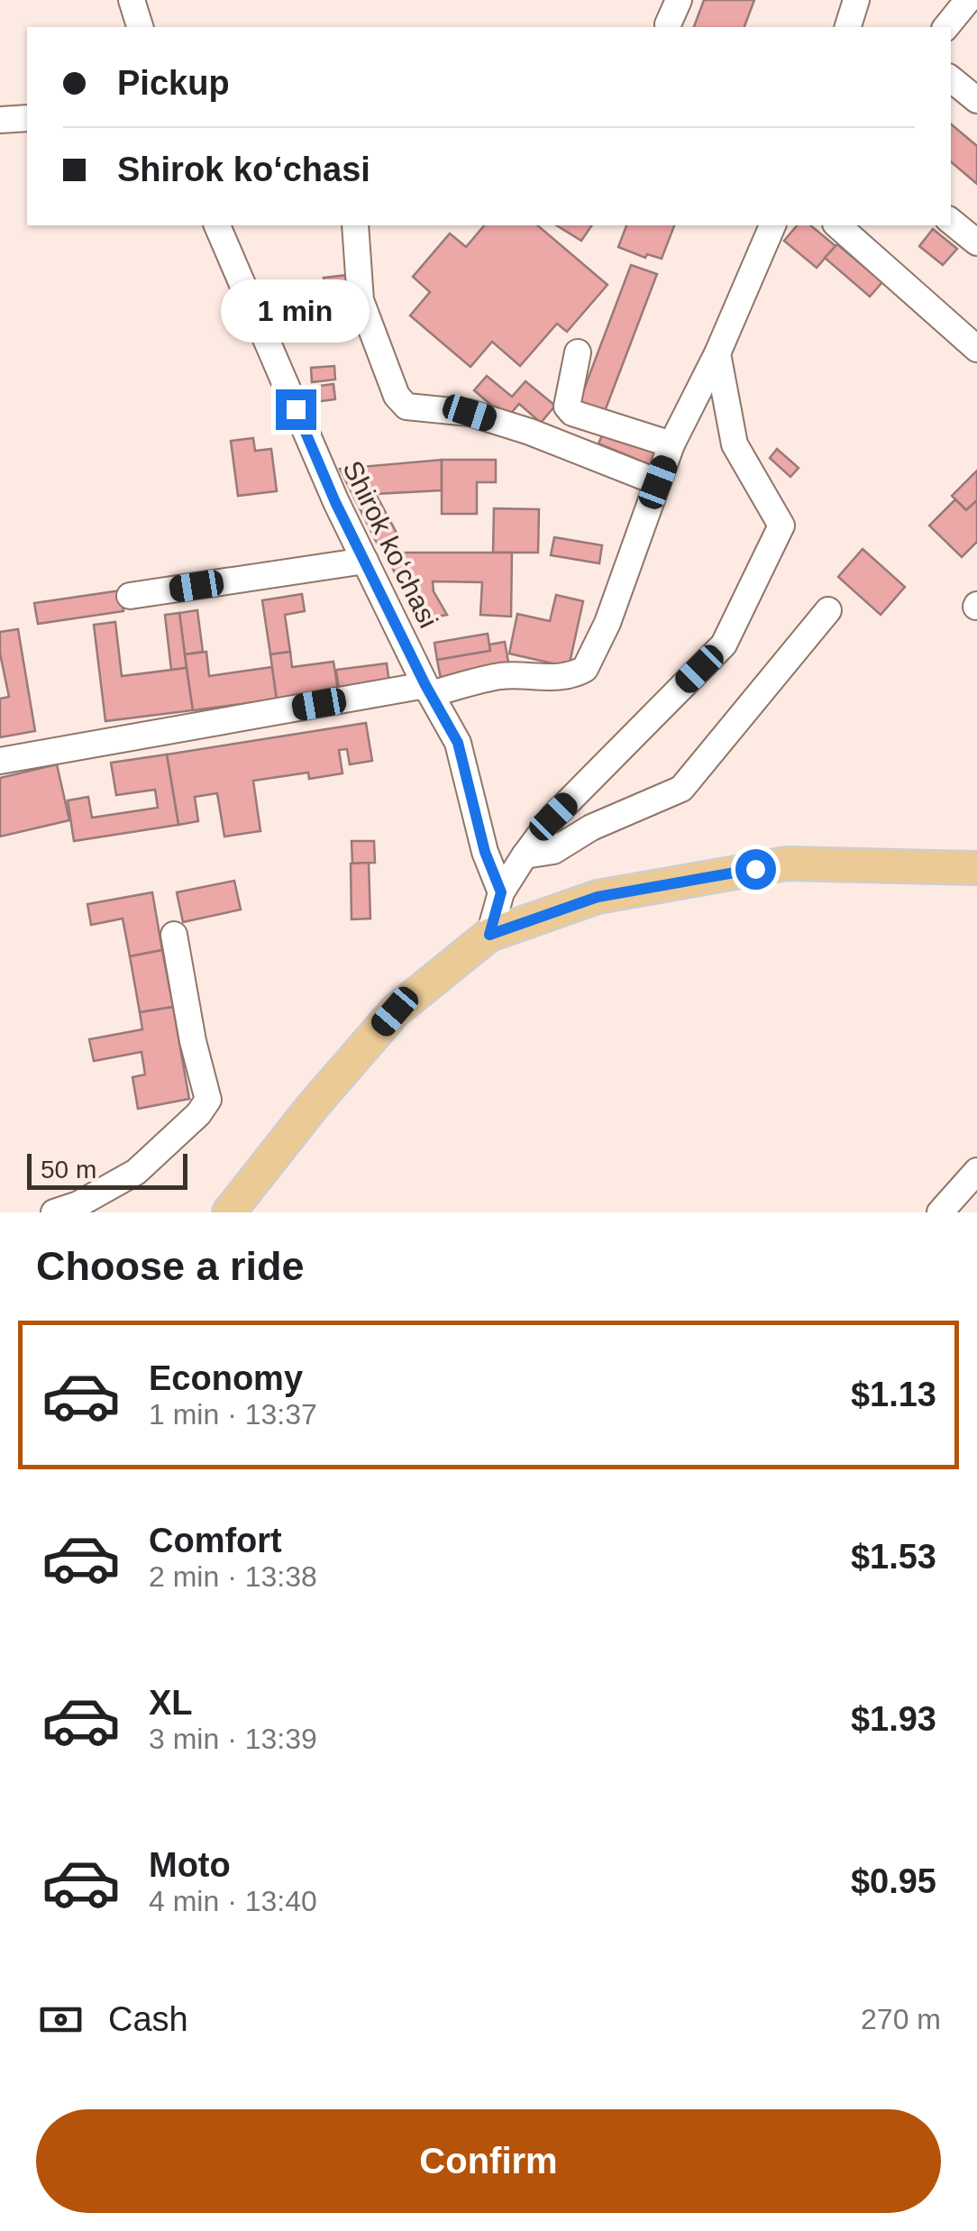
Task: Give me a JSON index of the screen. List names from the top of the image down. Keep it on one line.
{"streets":{"street":["Shirok koʻchasi"]},"scale_bar":"50 m","page":{"banner":["Pickup","Shirok koʻchasi"],"bubble":"1 min","scale":"50 m","heading":"Choose a ride","list":[{"name":"Economy","note":"1 min · 13:37","value":"$1.13"},{"name":"Comfort","note":"2 min · 13:38","value":"$1.53"},{"name":"XL","note":"3 min · 13:39","value":"$1.93"},{"name":"Moto","note":"4 min · 13:40","value":"$0.95"}],"pay":["Cash","270 m"],"buttons":"Confirm"}}
